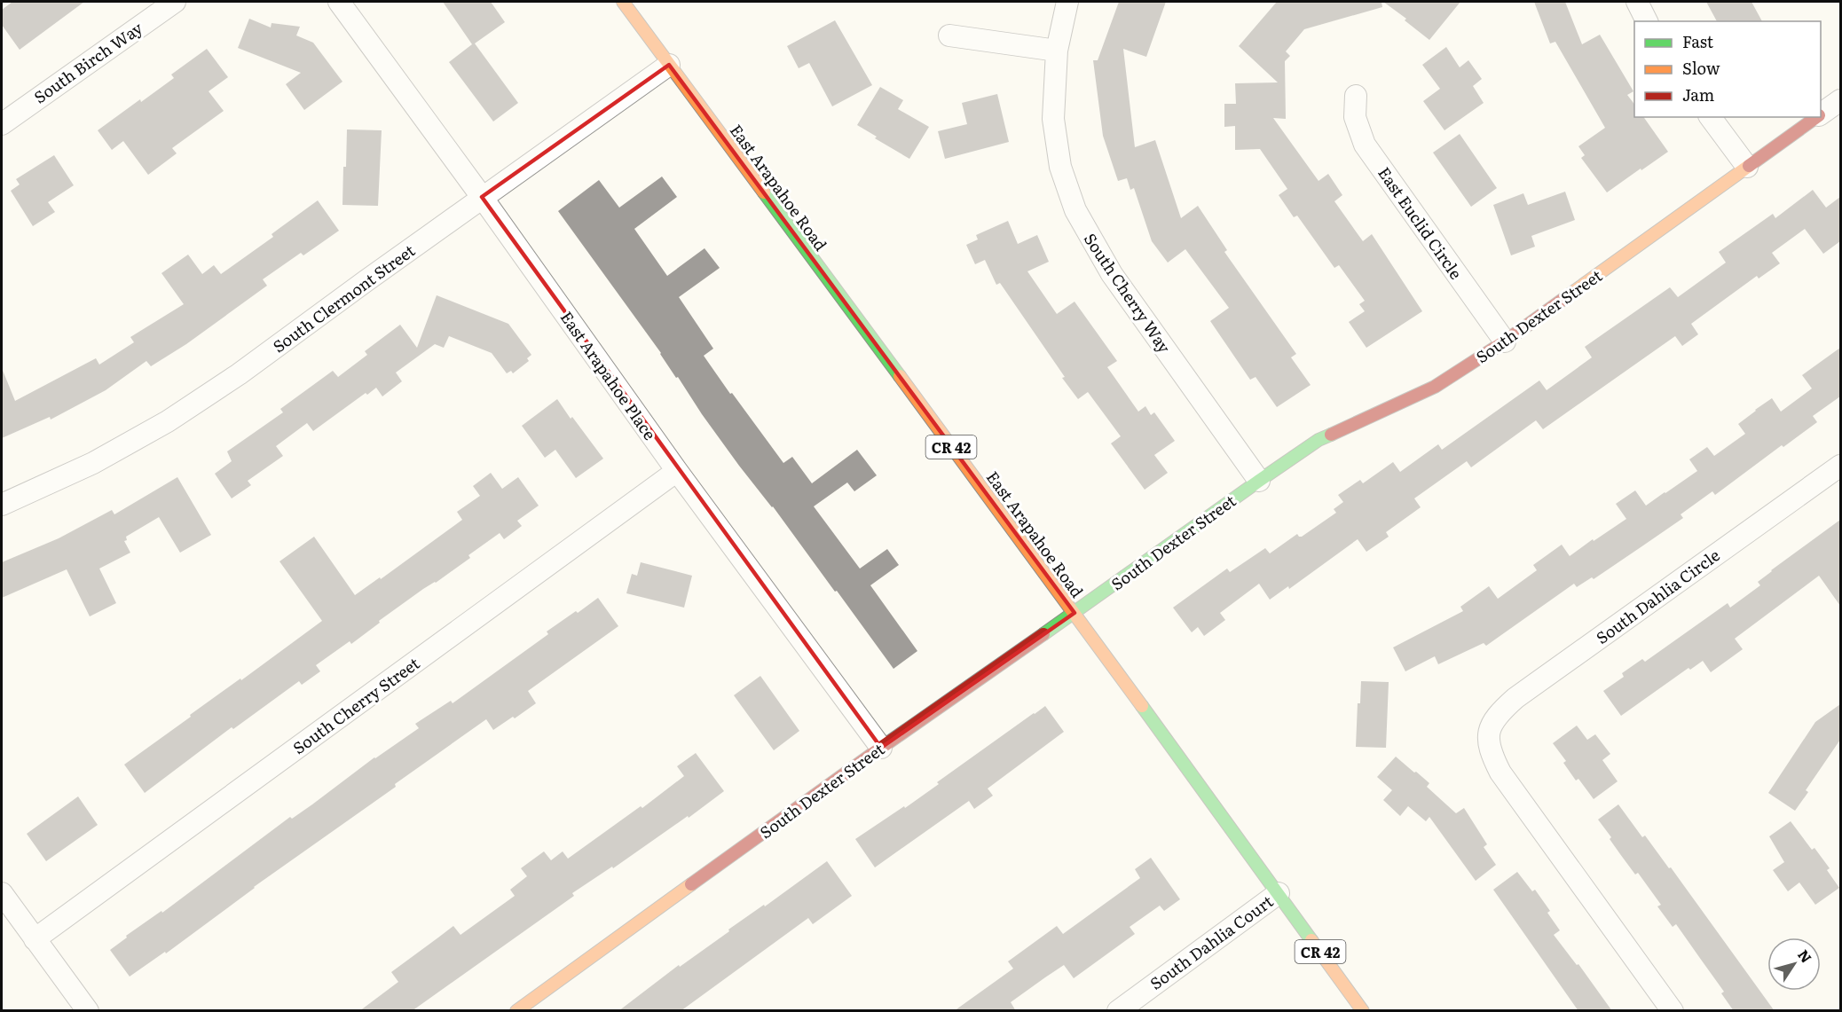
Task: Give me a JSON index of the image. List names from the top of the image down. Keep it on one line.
{"streets":{"street":["South Birch Way","East Arapahoe Road","East Euclid Circle","South Cherry Way","South Clermont Street","South Dexter Street","East Arapahoe Place","CR 42","South Dahlia Circle","South Cherry Street","South Dahlia Court"]},"crossings":[["East Arapahoe Road","South Clermont Street"],["East Arapahoe Road","South Dexter Street"],["East Arapahoe Road","South Dahlia Court"],["East Euclid Circle","South Dexter Street"],["South Cherry Way","South Dexter Street"],["South Clermont Street","East Arapahoe Place"],["South Dexter Street","East Arapahoe Place"],["East Arapahoe Place","South Cherry Street"]],"legend":["Fast","Slow","Jam"],"north":"top right"}
